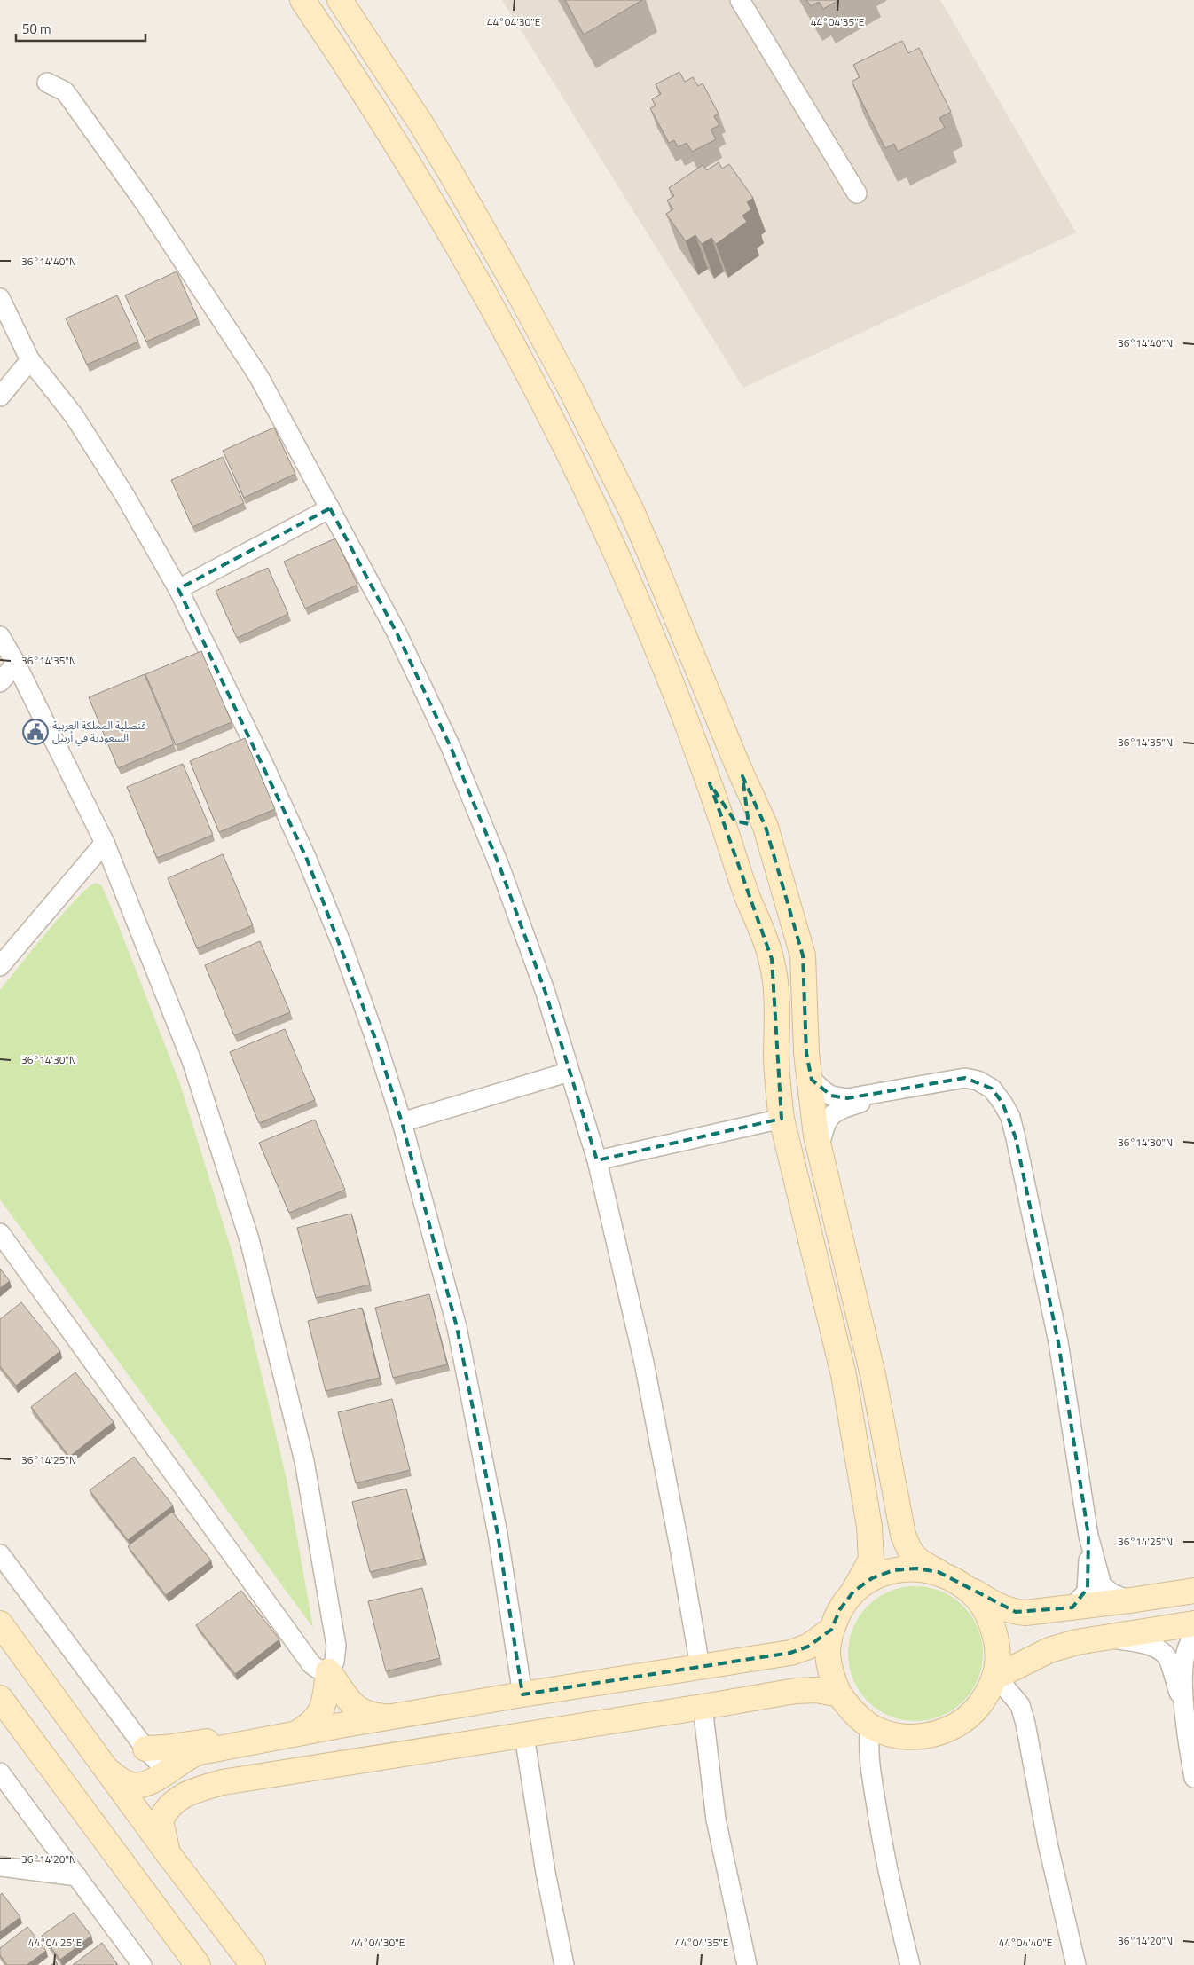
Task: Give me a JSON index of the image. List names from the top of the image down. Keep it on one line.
{"places":{"public building":["قنصلية المملكة العربية السعودية في أربيل"]},"scale_bar":"50 m","coordinates":["44°04'30\"E","44°04'35\"E","36°14'40\"N","36°14'35\"N","36°14'30\"N","36°14'25\"N","36°14'20\"N","44°04'25\"E","44°04'40\"E"]}
